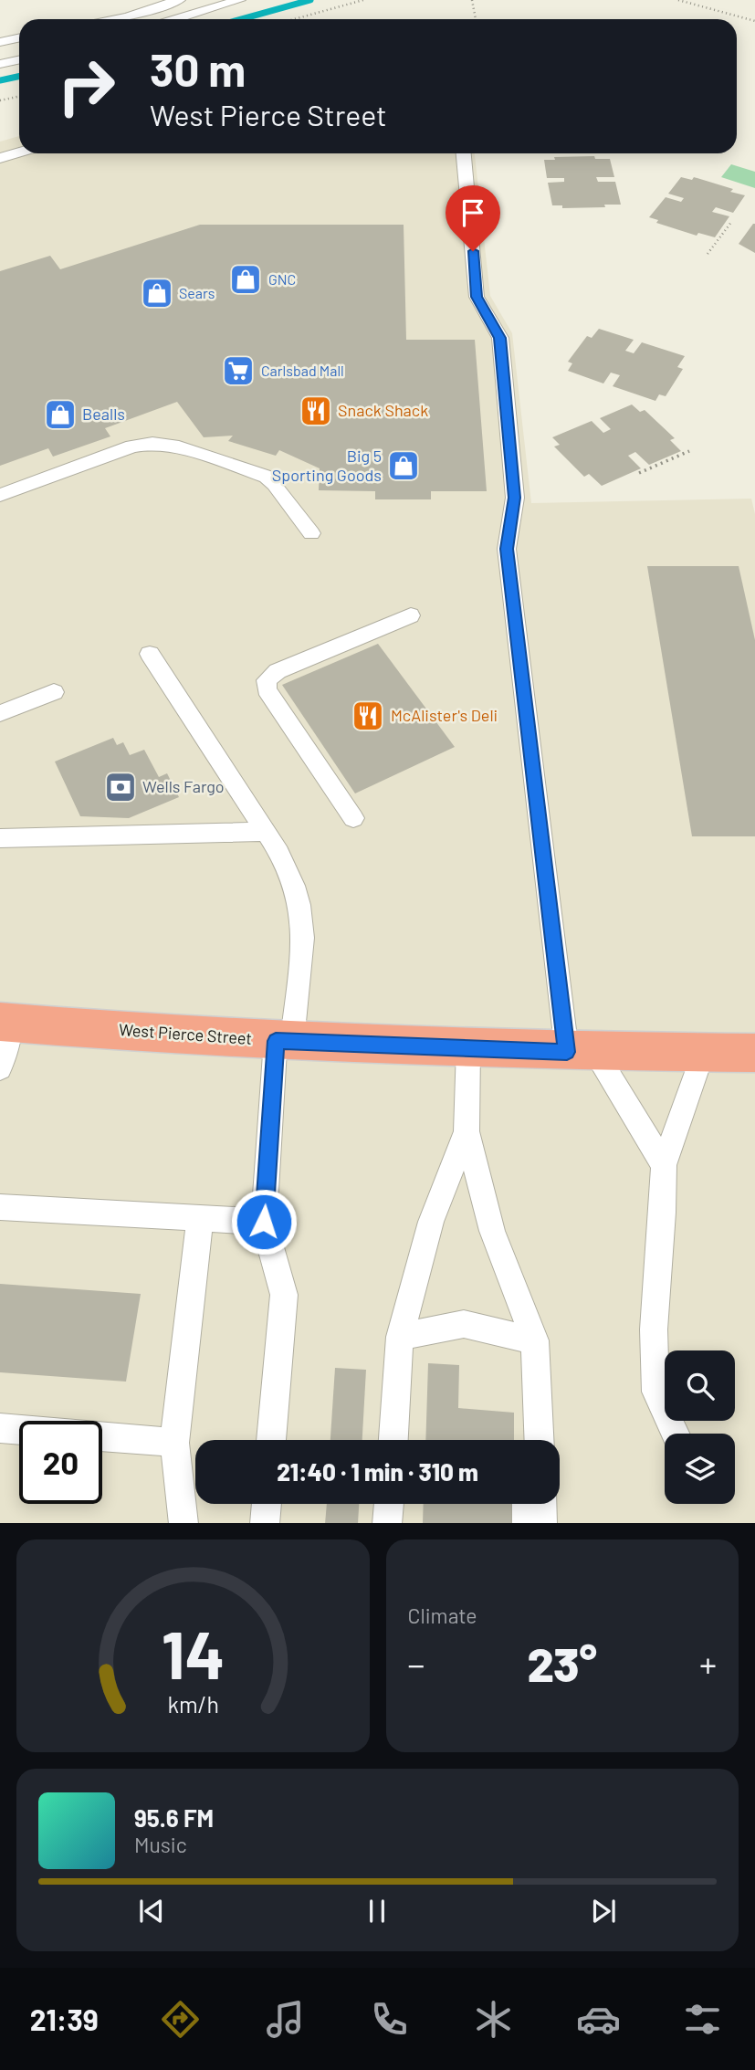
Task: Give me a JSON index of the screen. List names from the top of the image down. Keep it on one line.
{"streets":{"highway":["West Pierce Street"]},"places":{"shop":["GNC","Sears","Bealls","Big 5 Sporting Goods"],"supermarket":["Carlsbad Mall"],"restaurant":["Snack Shack","McAlister's Deli"],"bank":["Wells Fargo"]},"page":{"turn":["30 m","West Pierce Street"],"limit":"20","trip":"21:40 · 1 min · 310 m","tile":"Climate","heat":["−","23°","+"],"song":["95.6 FM","Music"],"tabs":"21:39","gauge":["14","km/h"]}}
